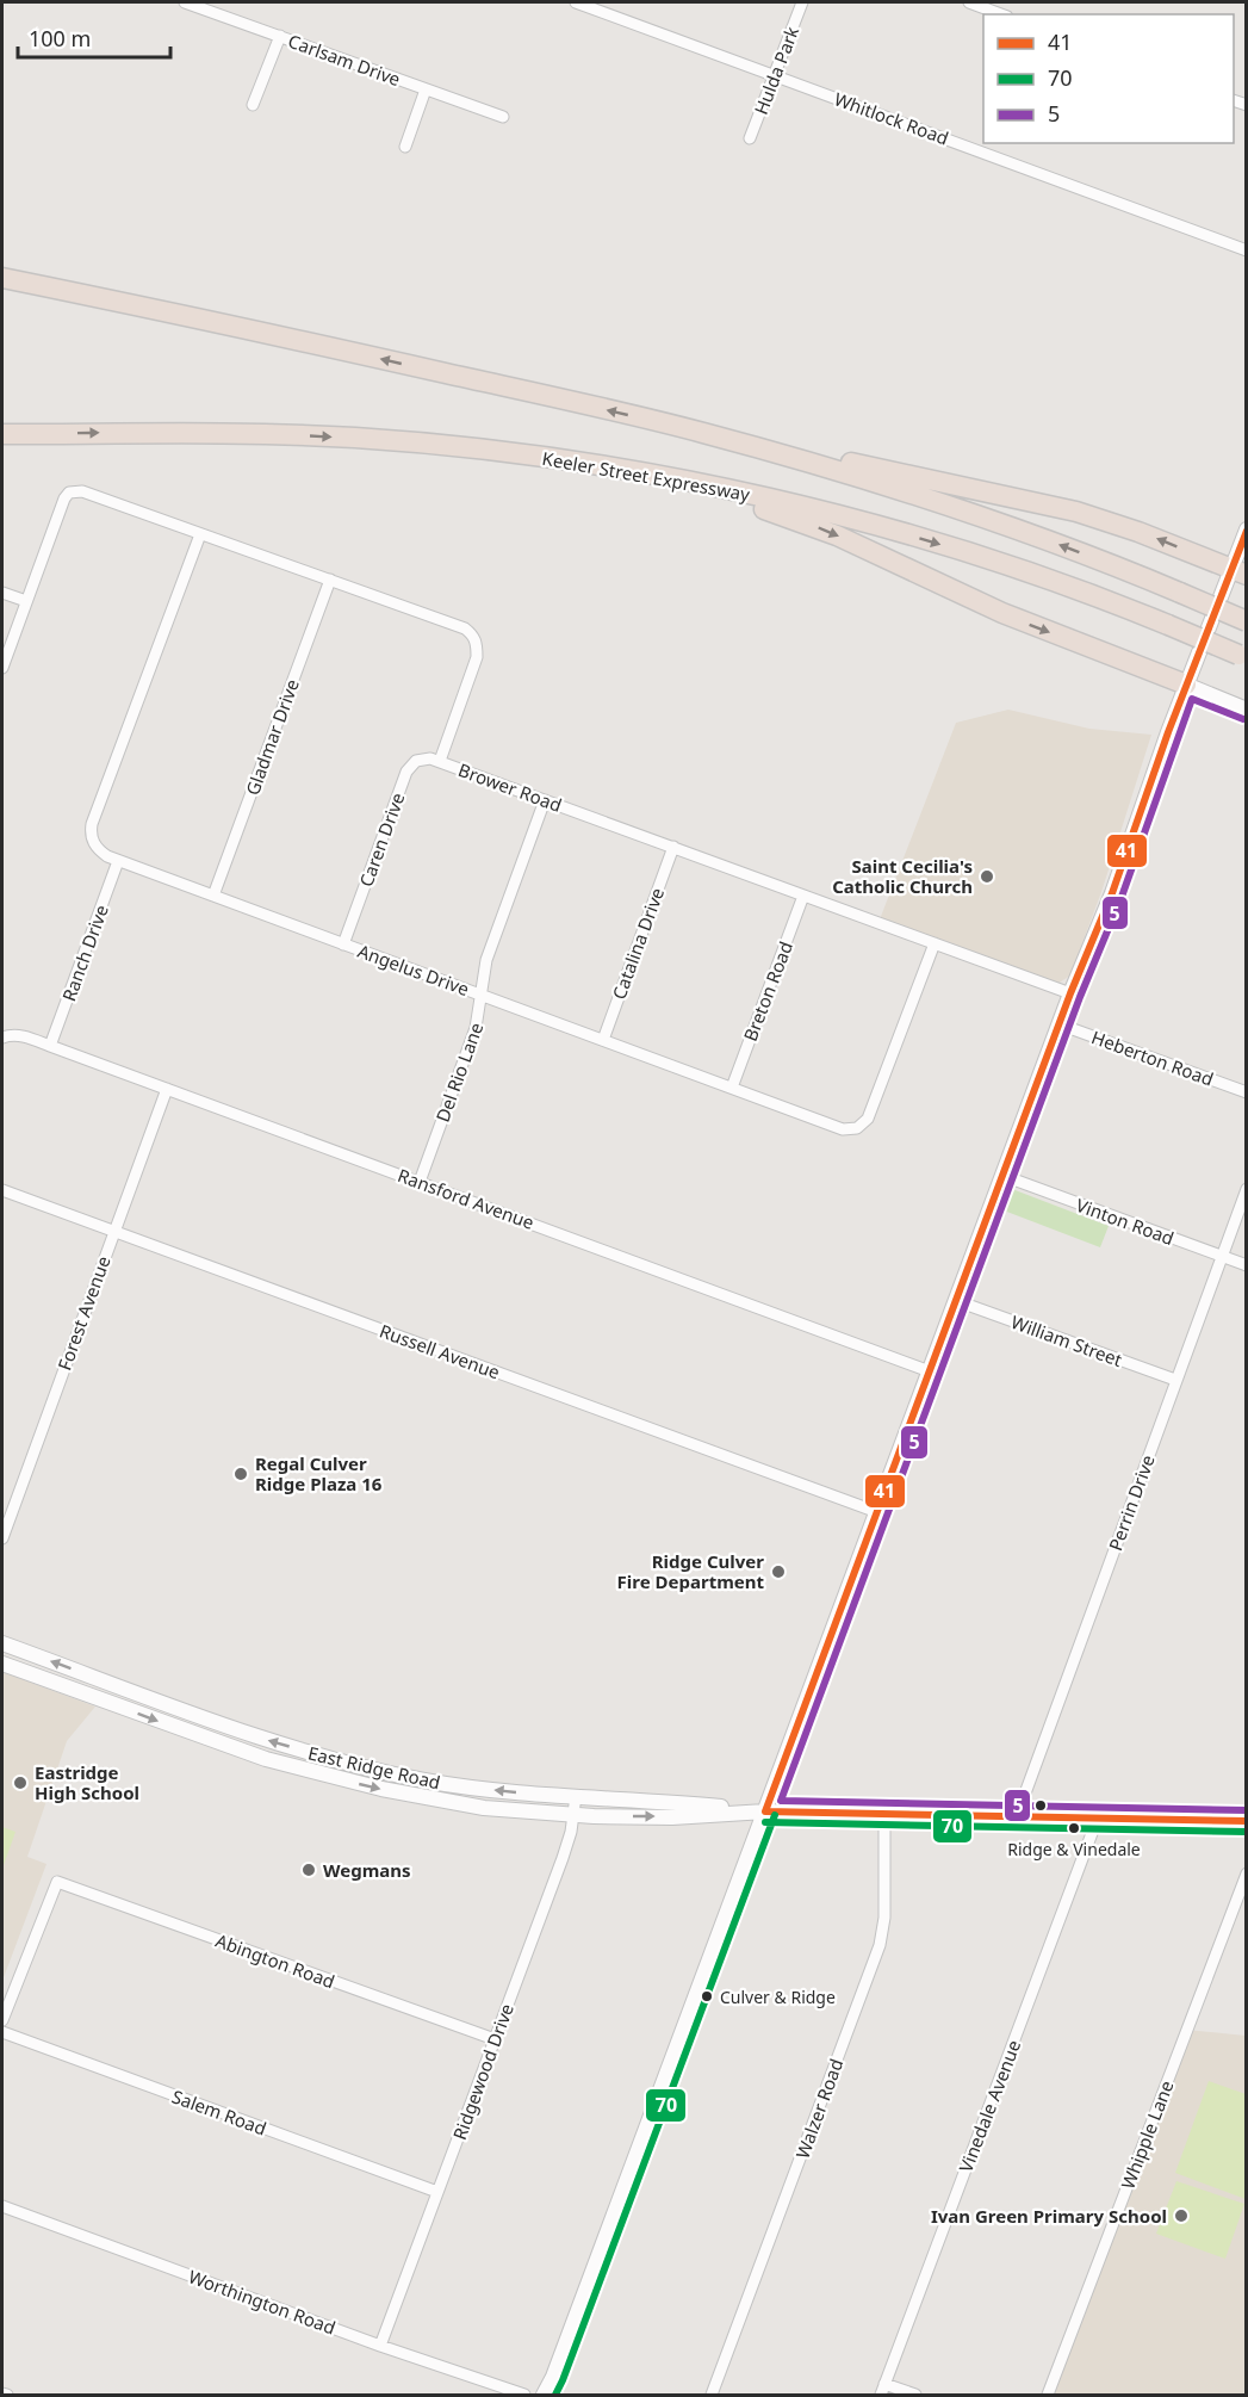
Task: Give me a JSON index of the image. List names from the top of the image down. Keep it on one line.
{"streets":{"highway":["Keeler Street Expressway"],"main road":["East Ridge Road"],"street":["Carlsam Drive","Hulda Park","Whitlock Road","Gladmar Drive","Brower Road","Caren Drive","Catalina Drive","Ranch Drive","Angelus Drive","Breton Road","Heberton Road","Del Rio Lane","Ransford Avenue","Vinton Road","Forest Avenue","William Street","Russell Avenue","Perrin Drive","Abington Road","Ridgewood Drive","Vinedale Avenue","Walzer Road","Salem Road","Whipple Lane","Worthington Road"]},"crossings":[["Hulda Park","Whitlock Road"],["Gladmar Drive","Brower Road"],["Gladmar Drive","Angelus Drive"],["Brower Road","Caren Drive"],["Brower Road","Catalina Drive"],["Brower Road","Angelus Drive"],["Brower Road","Breton Road"],["Brower Road","Del Rio Lane"],["Caren Drive","Angelus Drive"],["Catalina Drive","Angelus Drive"],["Ranch Drive","Angelus Drive"],["Ranch Drive","Ransford Avenue"],["Angelus Drive","Breton Road"],["Angelus Drive","Del Rio Lane"],["Del Rio Lane","Ransford Avenue"],["Ransford Avenue","Forest Avenue"],["Vinton Road","Perrin Drive"],["Forest Avenue","Russell Avenue"],["William Street","Perrin Drive"],["Perrin Drive","East Ridge Road"],["East Ridge Road","Ridgewood Drive"],["East Ridge Road","Vinedale Avenue"],["East Ridge Road","Walzer Road"],["Abington Road","Ridgewood Drive"],["Ridgewood Drive","Salem Road"],["Ridgewood Drive","Worthington Road"]],"places":["Saint Cecilia's Catholic Church","Regal Culver Ridge Plaza 16","Ridge Culver Fire Department","Eastridge High School","Ridge & Vinedale","Wegmans","Culver & Ridge","Ivan Green Primary School"],"lines":["transit line 41","transit line 5","transit line 70"],"legend":["41","70","5"],"scale_bar":"100 m"}
